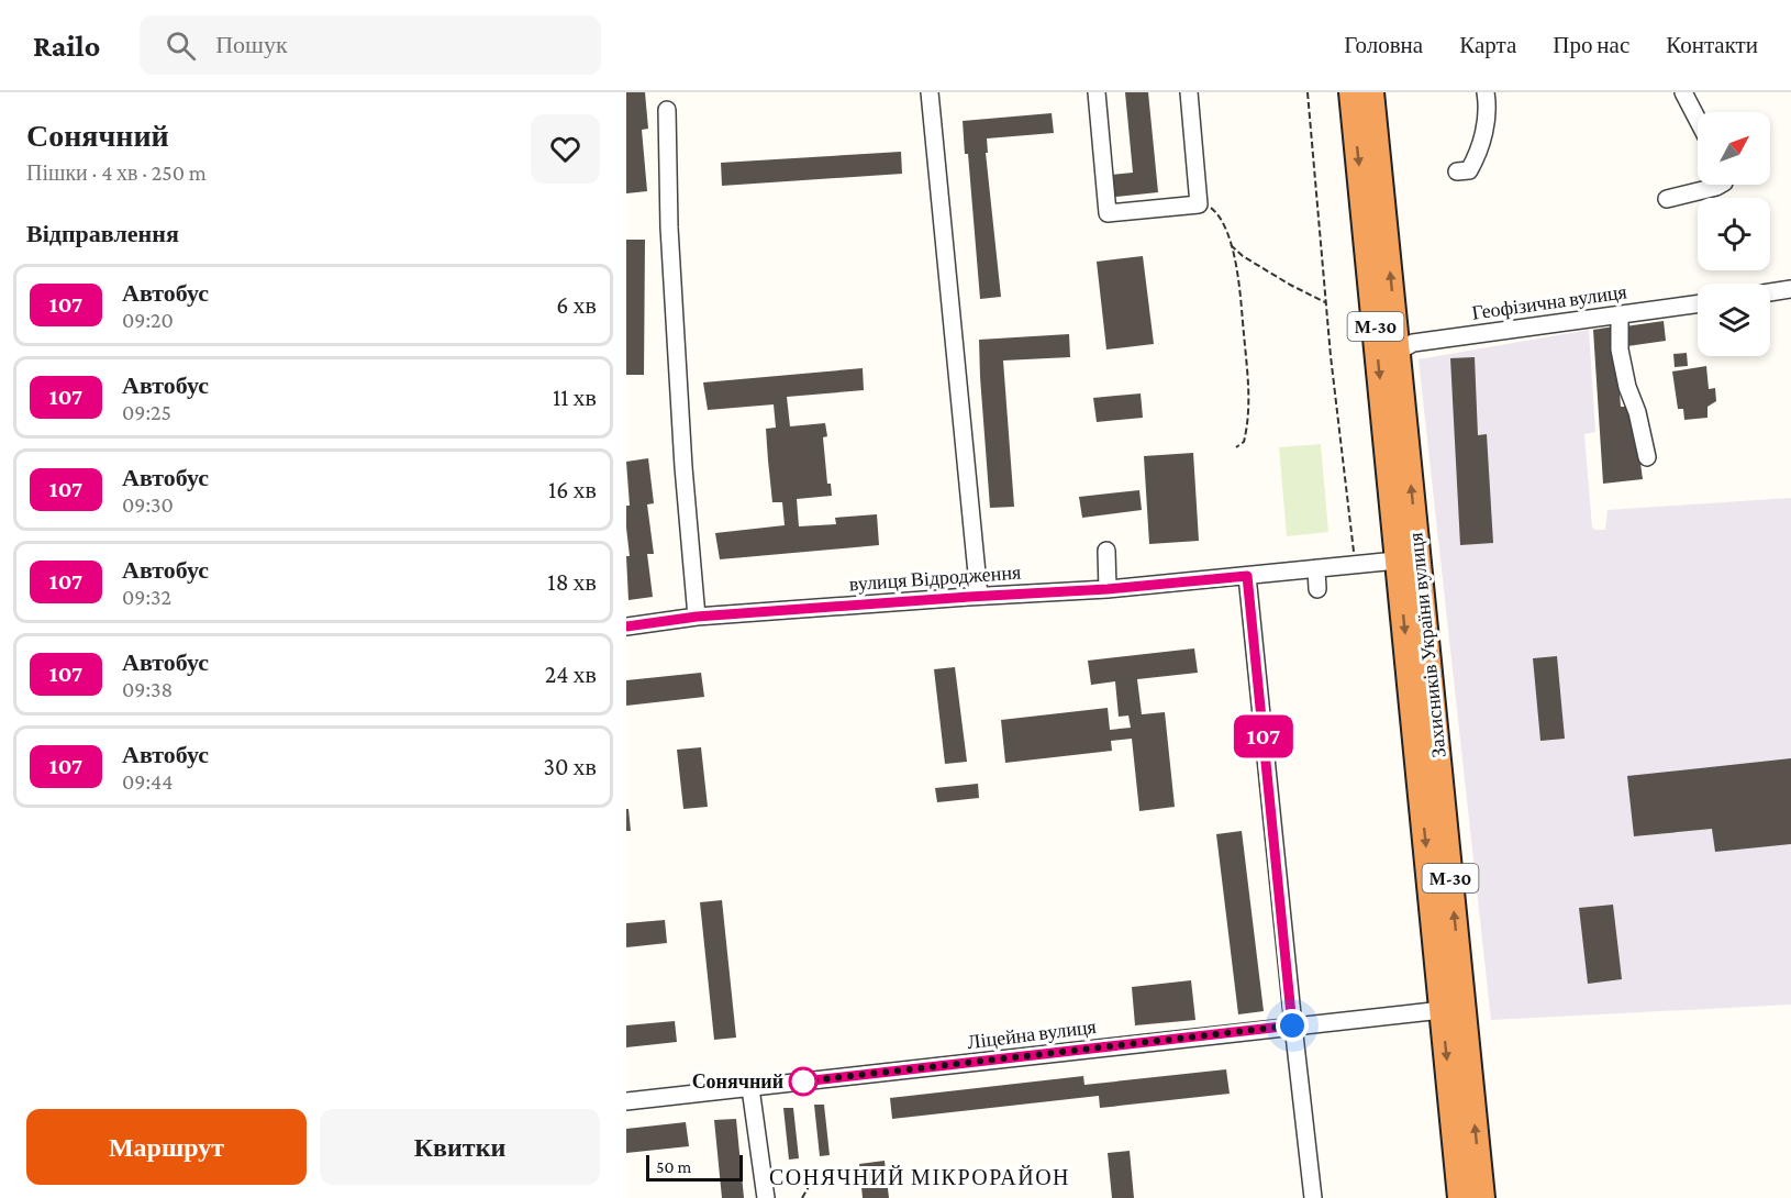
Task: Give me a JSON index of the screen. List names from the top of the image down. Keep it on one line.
{"streets":{"highway":["М-30","Захисників України вулиця"],"street":["Геофізична вулиця","вулиця Відродження","Ліцейна вулиця"]},"crossings":[["Геофізична вулиця","Захисників України вулиця"],["вулиця Відродження","Захисників України вулиця"],["Захисників України вулиця","Ліцейна вулиця"]],"districts":["СОНЯЧНИЙ МІКРОРАЙОН"],"places":["Сонячний"],"lines":["bus line 107"],"scale_bar":"50 m","north":"top right","page":{"header":"Railo","search":"Пошук","nav":["Головна","Карта","Про нас","Контакти"],"heading":[["Сонячний","Пішки · 4 хв · 250 m"],"Відправлення"],"on_map":"107","list":[{"mark":"107","name":"Автобус","note":"09:20","value":"6 хв"},{"mark":"107","name":"Автобус","note":"09:25","value":"11 хв"},{"mark":"107","name":"Автобус","note":"09:30","value":"16 хв"},{"mark":"107","name":"Автобус","note":"09:32","value":"18 хв"},{"mark":"107","name":"Автобус","note":"09:38","value":"24 хв"},{"mark":"107","name":"Автобус","note":"09:44","value":"30 хв"}],"buttons":["Маршрут","Квитки"],"scale":"50 m"}}
